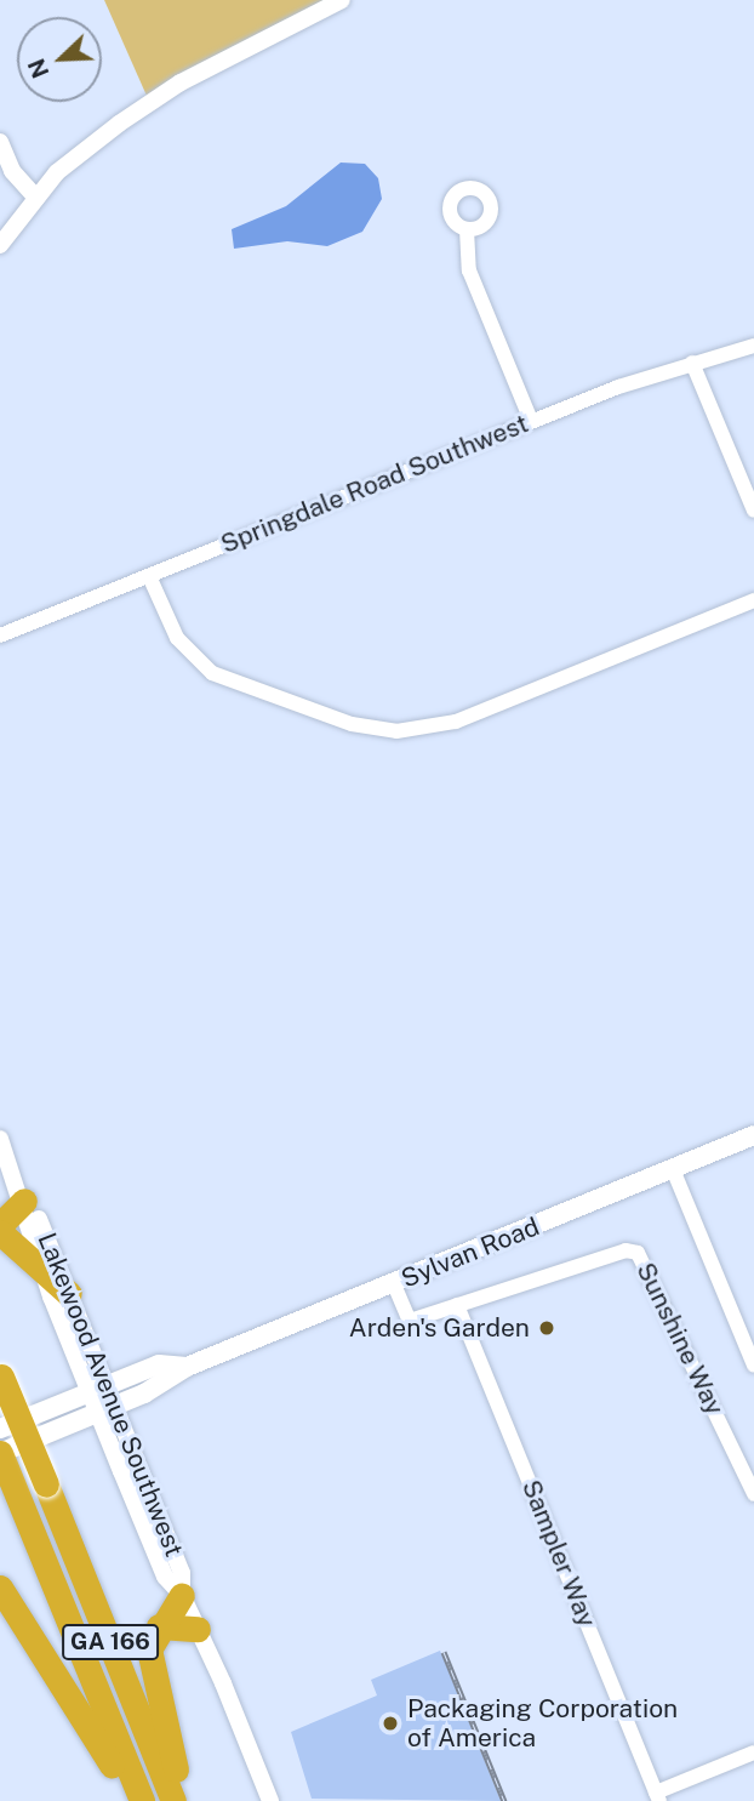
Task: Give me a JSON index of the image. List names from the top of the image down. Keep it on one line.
{"streets":{"highway":["GA 166"],"main road":["Sylvan Road"],"street":["Springdale Road Southwest","Sunshine Way","Lakewood Avenue Southwest","Sampler Way"]},"crossings":[["Sylvan Road","Sunshine Way"],["Sylvan Road","Lakewood Avenue Southwest"],["Sylvan Road","GA 166"],["Sunshine Way","Sampler Way"]],"places":["Arden's Garden","Packaging Corporation of America"],"north":"bottom left"}
